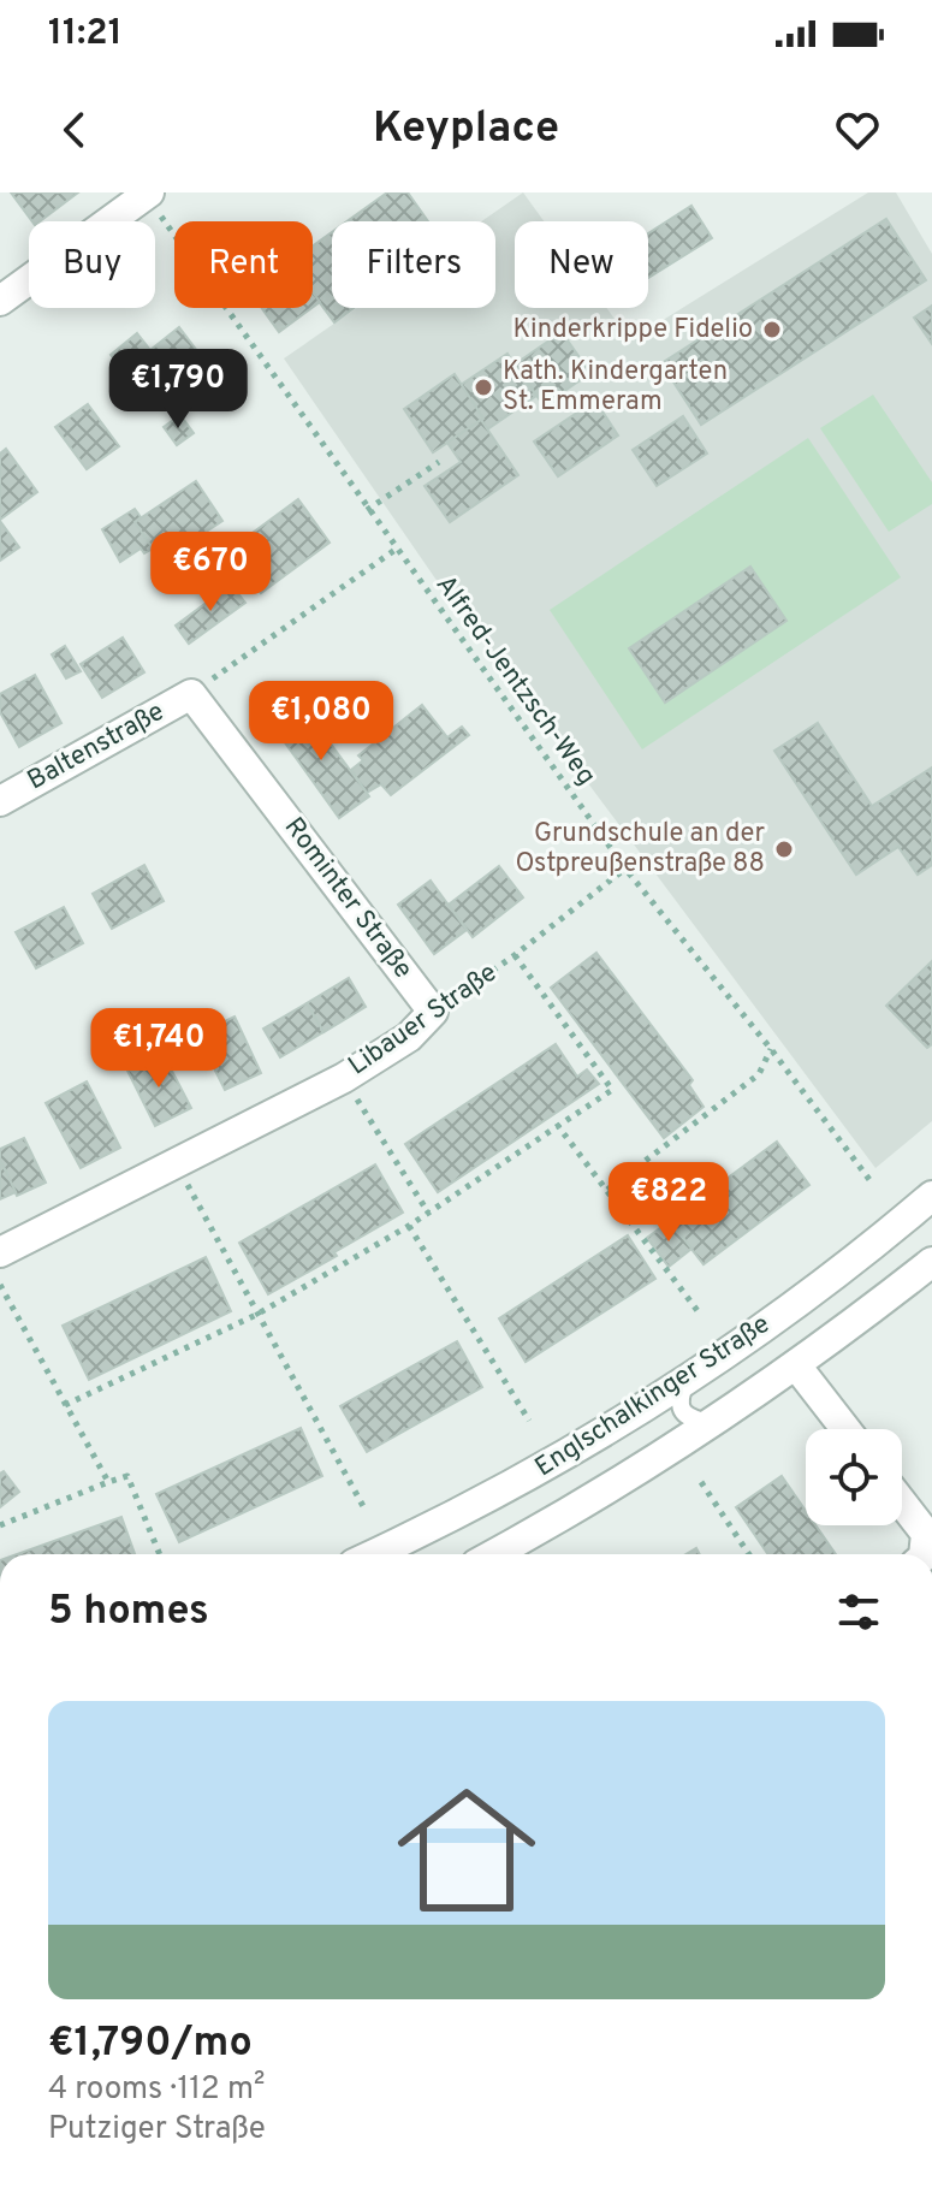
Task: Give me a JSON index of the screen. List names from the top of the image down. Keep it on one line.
{"streets":{"street":["Baltenstraße","Rominter Straße","Libauer Straße","Englschalkinger Straße"],"path":["Alfred-Jentzsch-Weg"]},"crossings":[["Alfred-Jentzsch-Weg","Libauer Straße"],["Baltenstraße","Rominter Straße"],["Rominter Straße","Libauer Straße"]],"places":["Kinderkrippe Fidelio","Kath. Kindergarten St. Emmeram","Grundschule an der Ostpreußenstraße 88"],"page":{"status":"11:21","header":"Keyplace","chip":["Buy","Rent","Filters","New"],"price":["€1,790","€670","€1,080","€1,740","€822"],"heading":"5 homes","list":[{"name":"€1,790/mo","note":"4 rooms · 112 m² · Putziger Straße"}]}}
